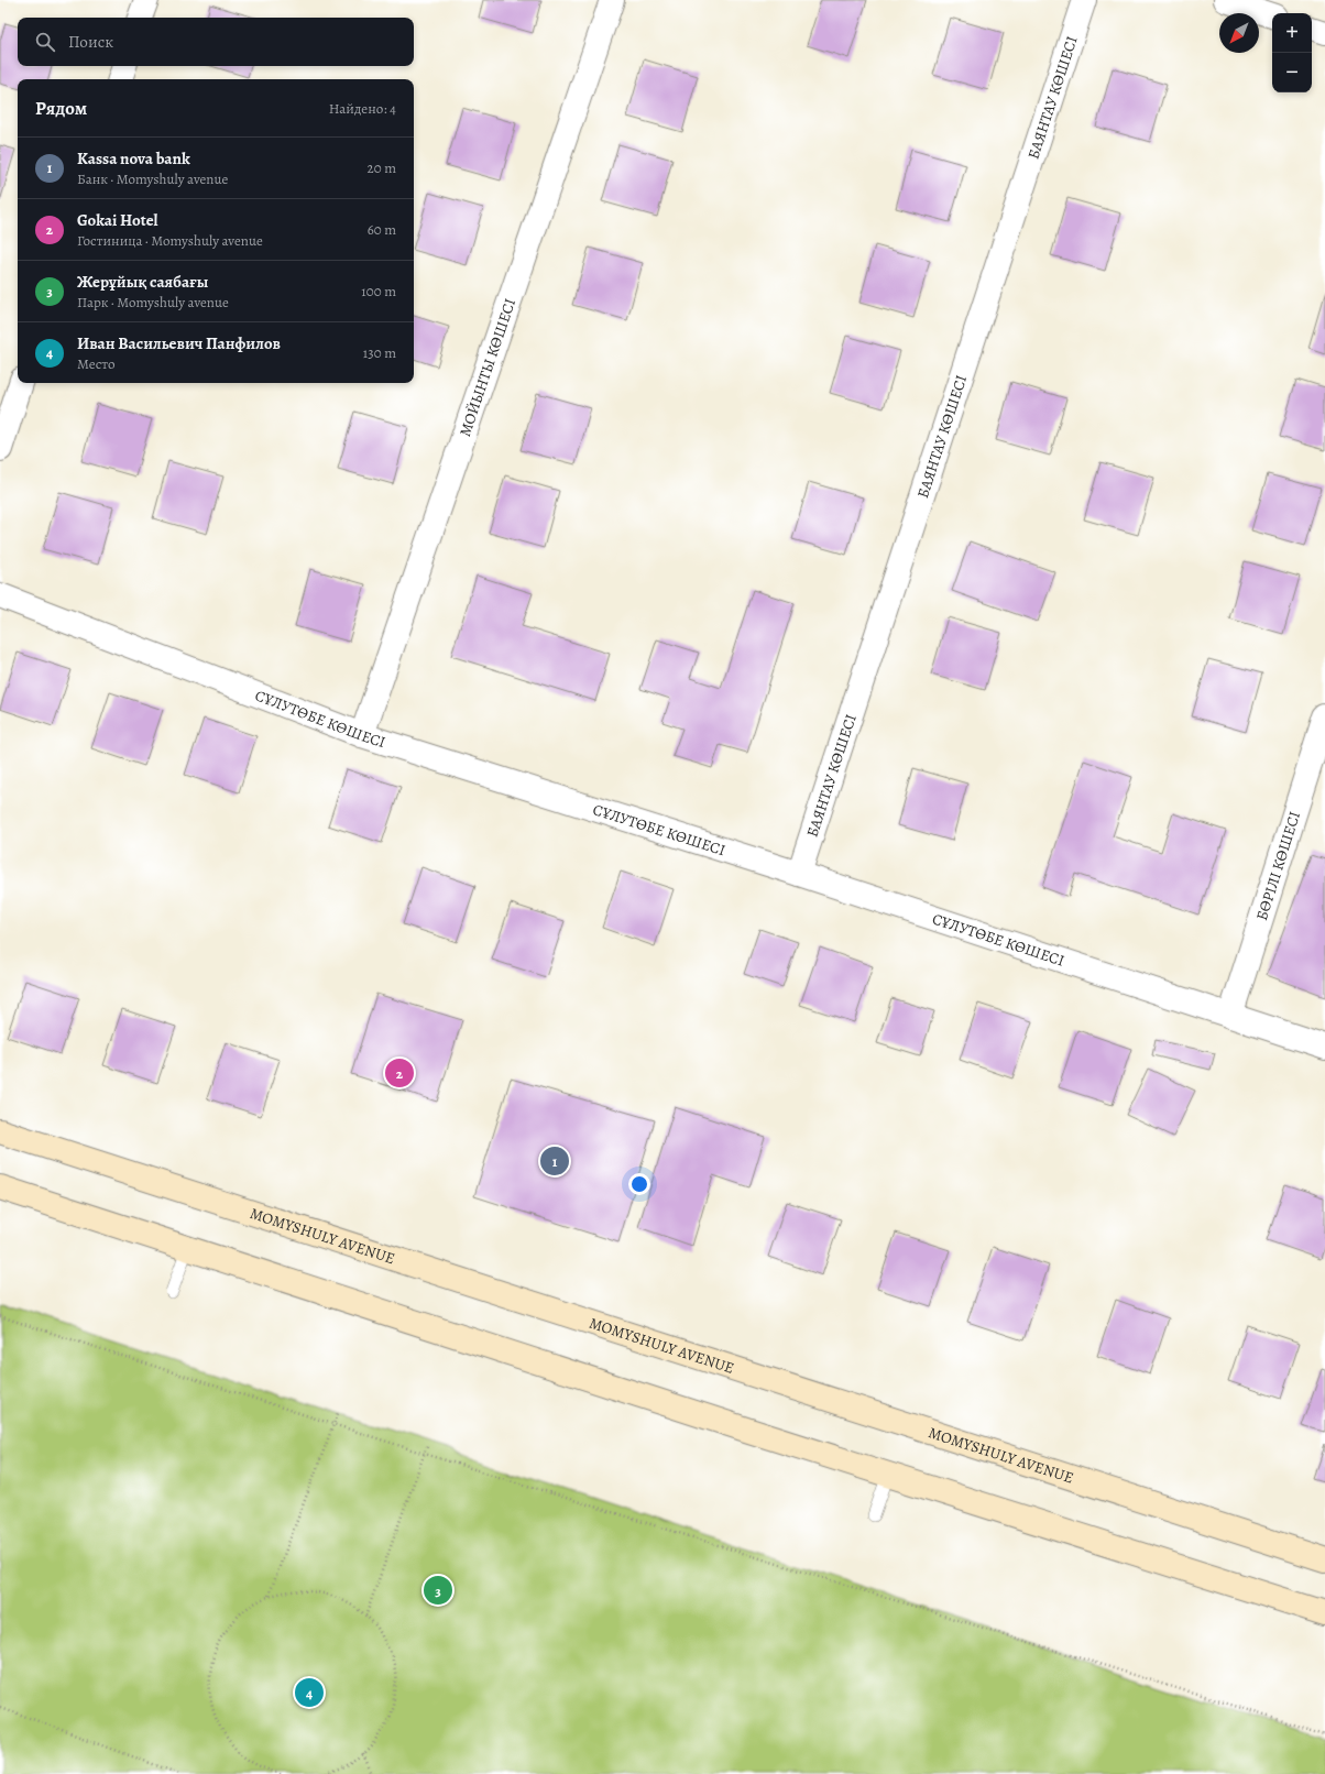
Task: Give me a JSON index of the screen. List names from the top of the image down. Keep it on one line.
{"streets":{"main road":["MOMYSHULY AVENUE"],"street":["БАЯНТАУ КӨШЕСІ","МОЙЫНТЫ КӨШЕСІ","СҰЛУТӨБЕ КӨШЕСІ","БӨРІЛІ КӨШЕСІ"]},"crossings":[["БАЯНТАУ КӨШЕСІ","СҰЛУТӨБЕ КӨШЕСІ"],["МОЙЫНТЫ КӨШЕСІ","СҰЛУТӨБЕ КӨШЕСІ"],["СҰЛУТӨБЕ КӨШЕСІ","БӨРІЛІ КӨШЕСІ"]],"north":"bottom left","page":{"map_buttons":["+","−"],"search":"Поиск","heading":["Рядом","Найдено: 4"],"list":[{"mark":"1","name":"Kassa nova bank","note":"Банк · Momyshuly avenue","value":"20 m"},{"mark":"2","name":"Gokai Hotel","note":"Гостиница · Momyshuly avenue","value":"60 m"},{"mark":"3","name":"Жерұйық саябағы","note":"Парк · Momyshuly avenue","value":"100 m"},{"mark":"4","name":"Иван Васильевич Панфилов","note":"Место","value":"130 m"}],"pins":["2","1","3","4"]}}
